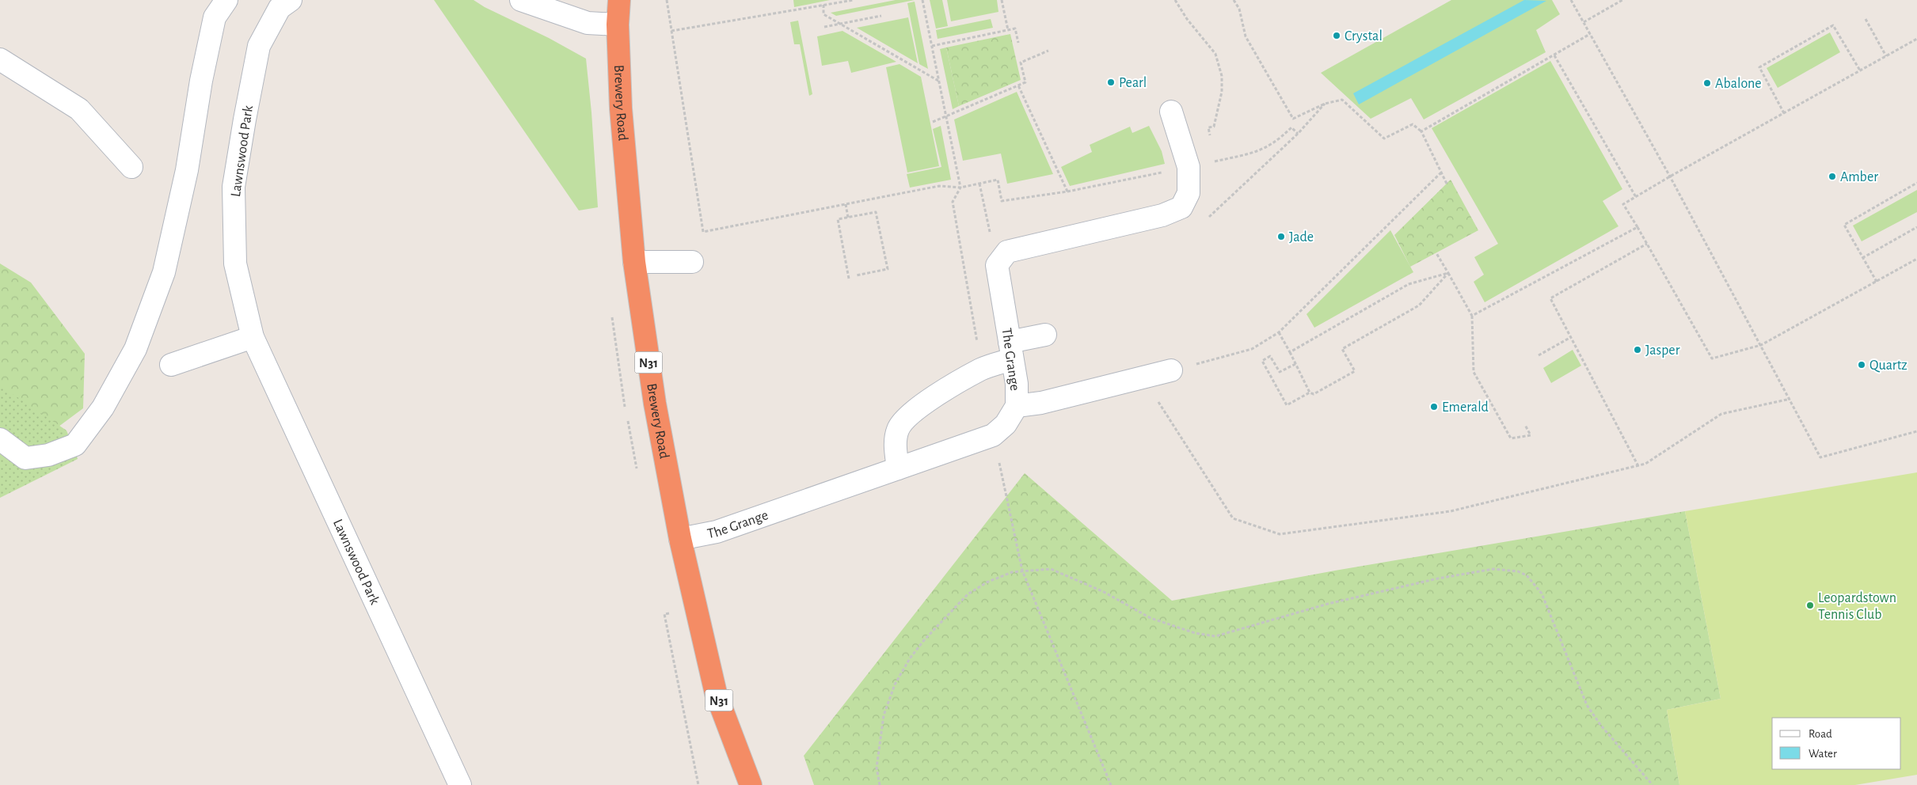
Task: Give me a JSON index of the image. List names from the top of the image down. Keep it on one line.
{"streets":{"highway":["Brewery Road","N31"],"street":["Lawnswood Park","The Grange"]},"crossings":[["Brewery Road","The Grange"]],"places":["Crystal","Pearl","Abalone","Amber","Jade","Jasper","Quartz","Emerald","Leopardstown Tennis Club"],"legend":["Road","Water"]}
